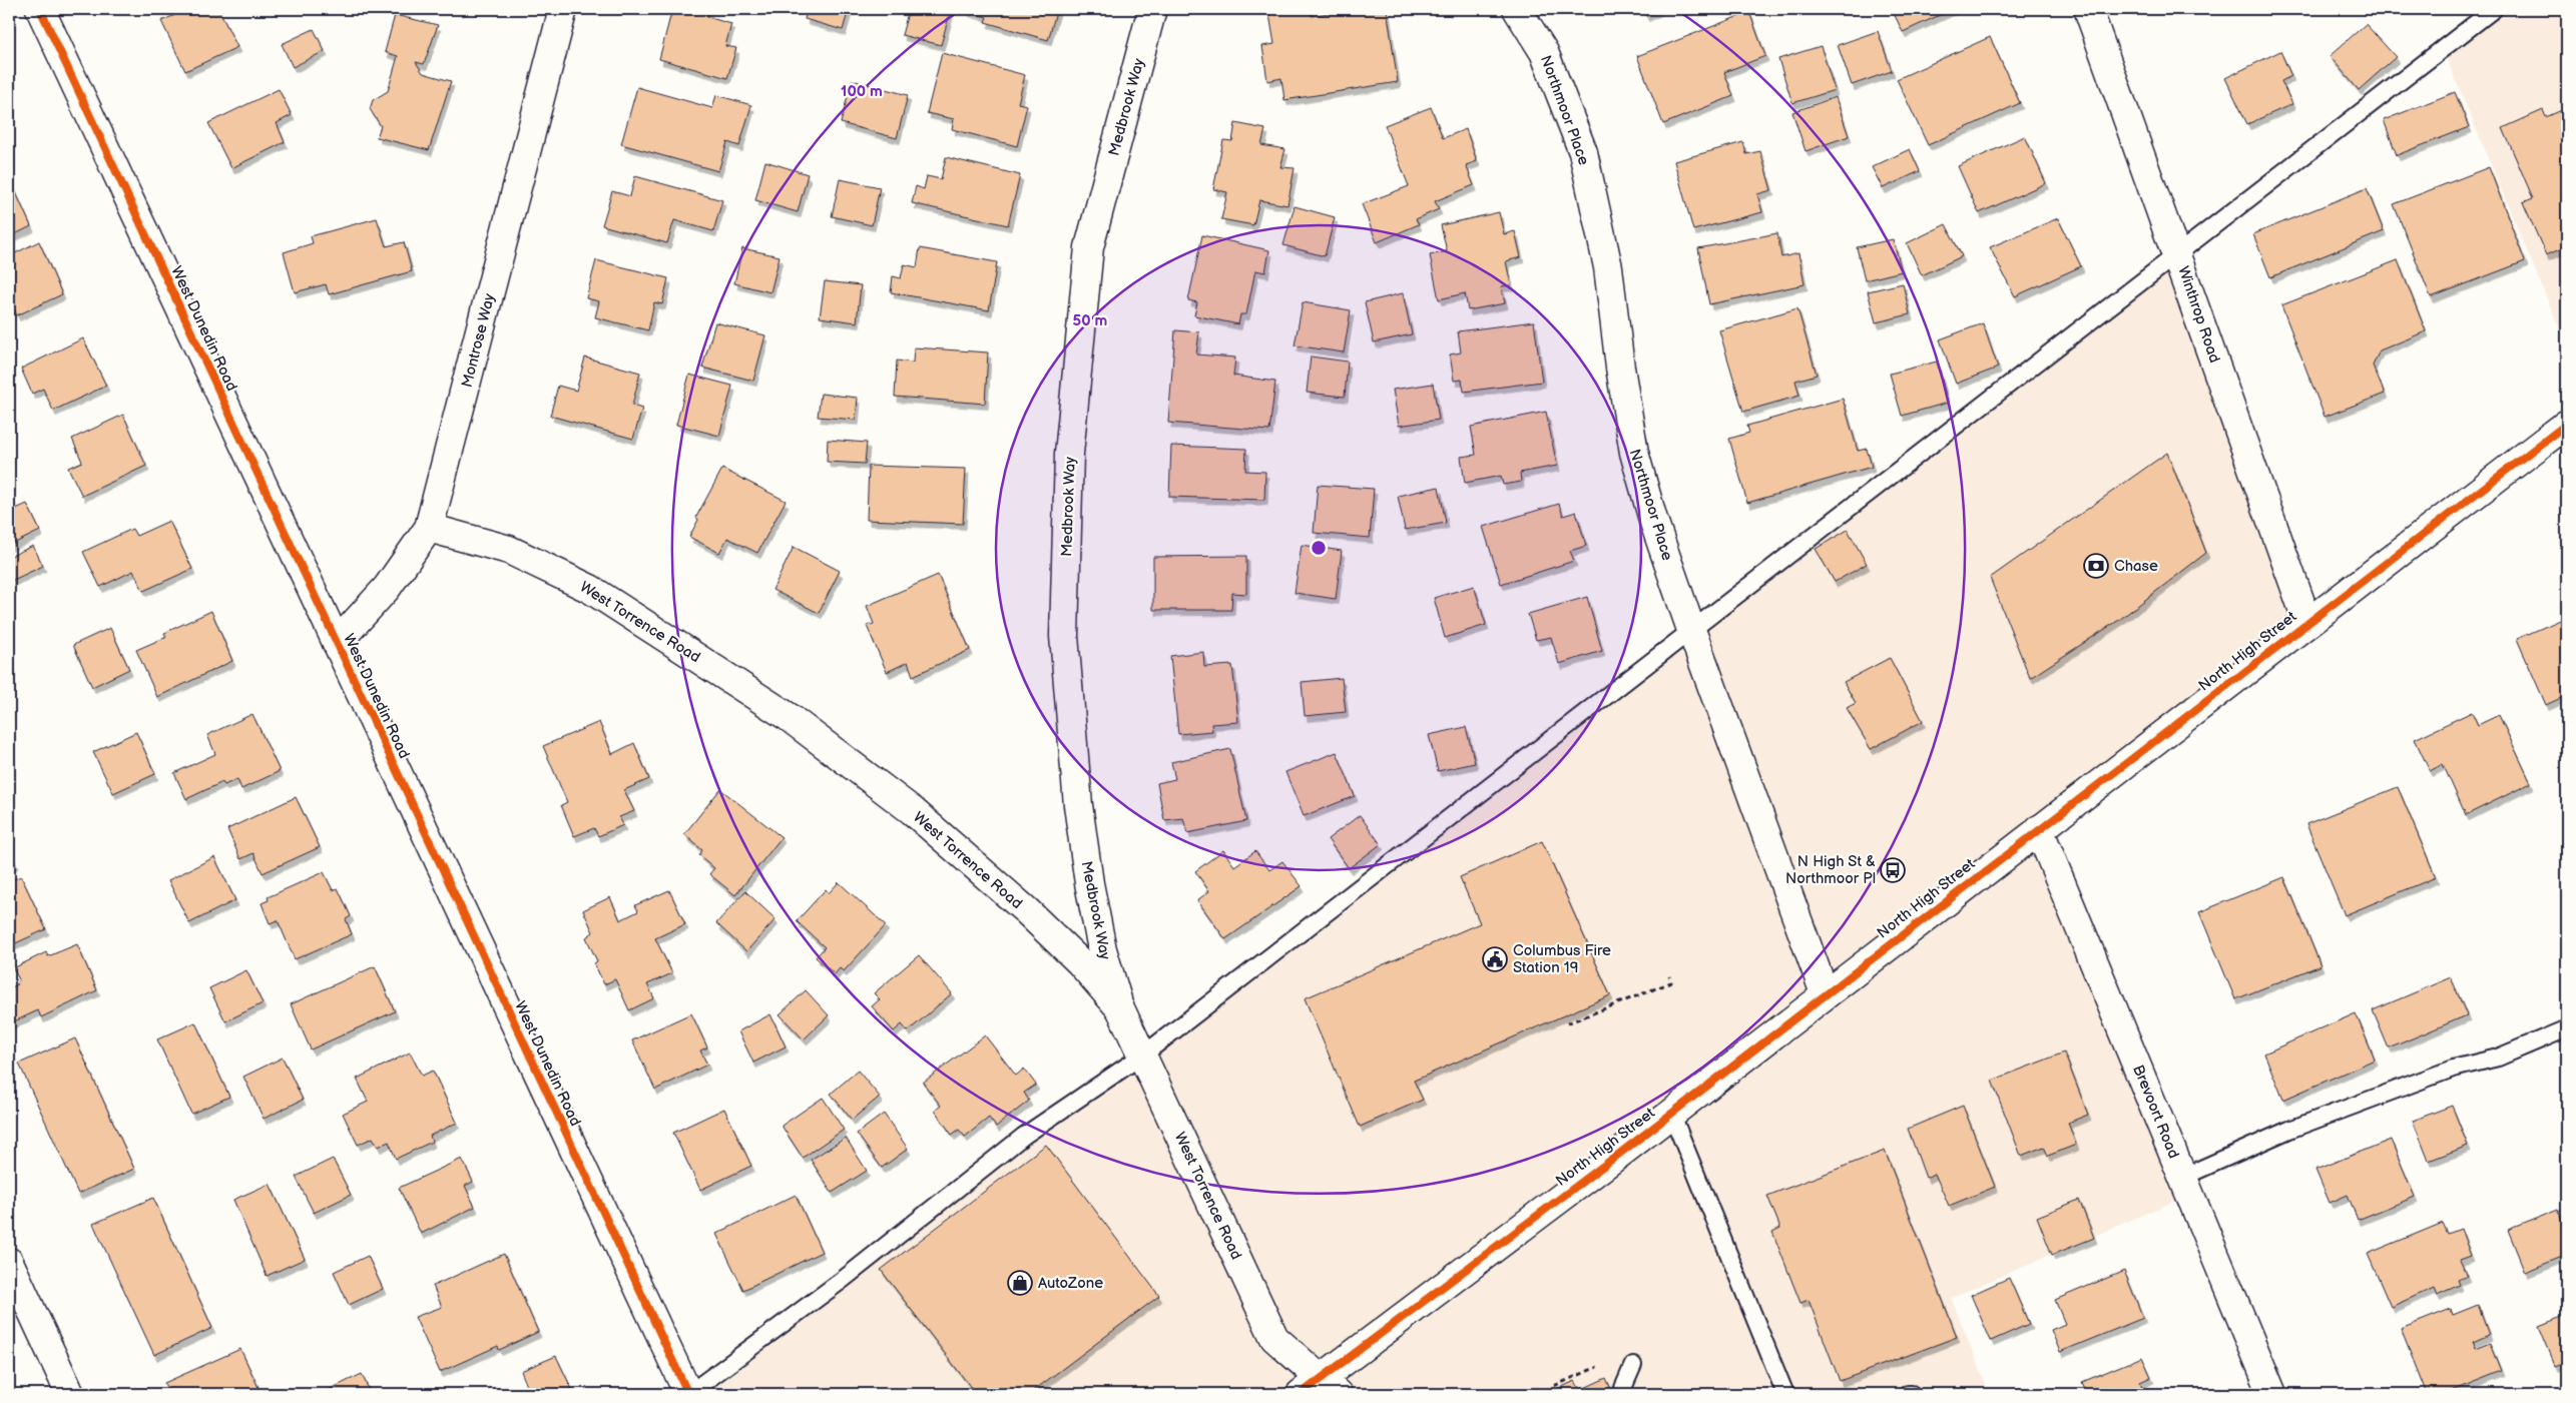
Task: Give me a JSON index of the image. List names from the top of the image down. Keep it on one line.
{"streets":{"street":["Medbrook Way","Northmoor Place","Winthrop Road","West Dunedin Road","Montrose Way","West Torrence Road","North High Street","Brevoort Road"]},"crossings":[["Medbrook Way","West Torrence Road"],["Northmoor Place","North High Street"],["Winthrop Road","North High Street"],["West Dunedin Road","Montrose Way"],["Montrose Way","West Torrence Road"],["West Torrence Road","North High Street"],["North High Street","Brevoort Road"]],"places":{"bank":["Chase"],"bus stop":["N High St & Northmoor Pl"],"public building":["Columbus Fire Station 19"],"shop":["AutoZone"]},"rings":["100 m","50 m"]}
